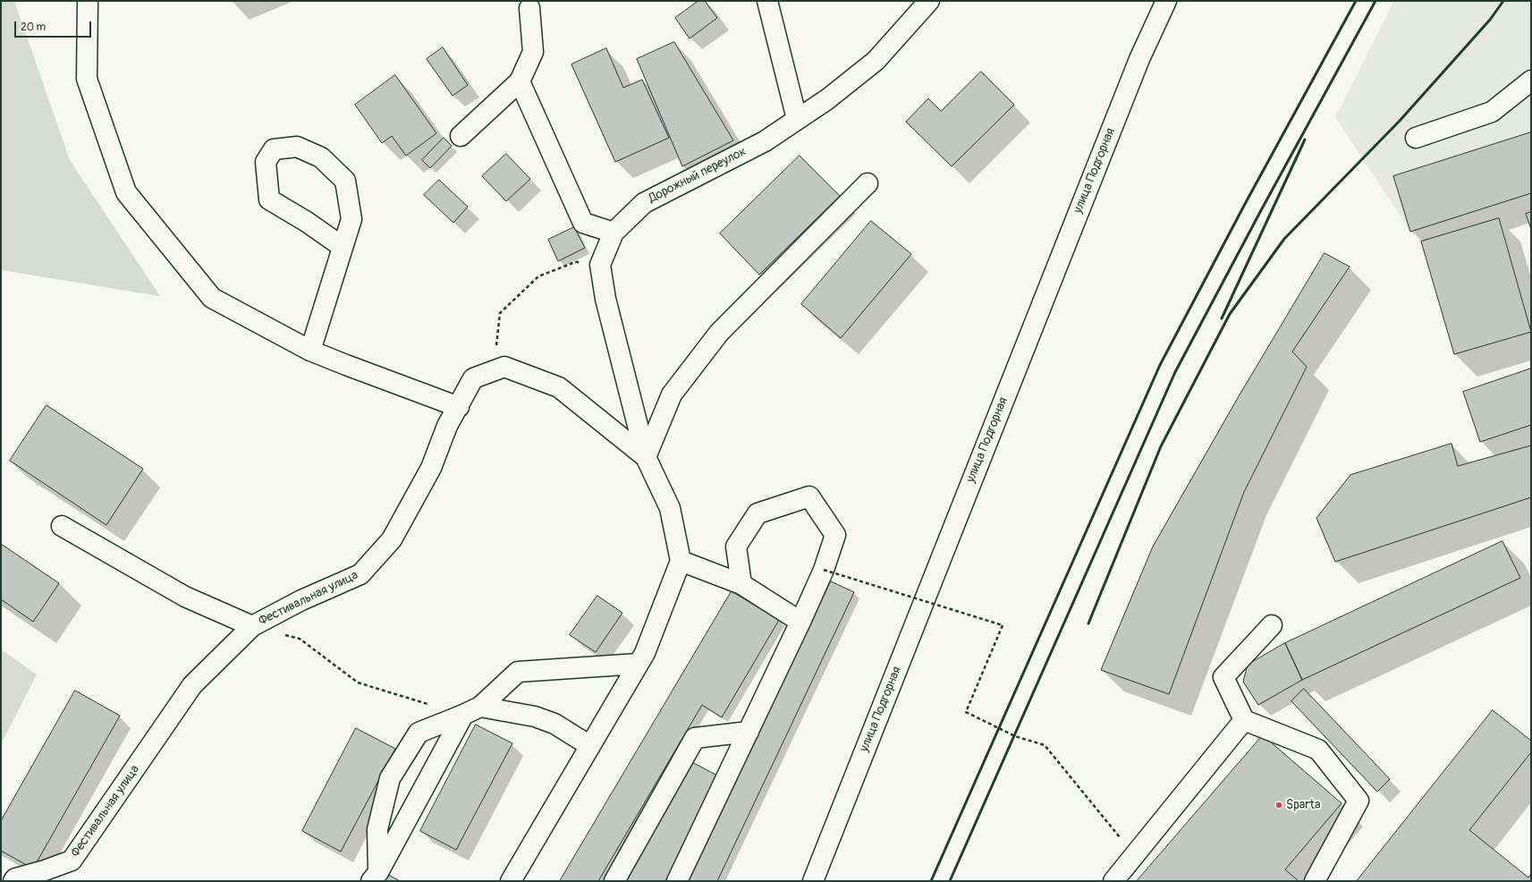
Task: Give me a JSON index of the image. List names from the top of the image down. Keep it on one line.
{"streets":{"street":["улица Подгорная","Дорожный переулок","Фестивальная улица"]},"places":["Sparta"],"scale_bar":"20 m"}
